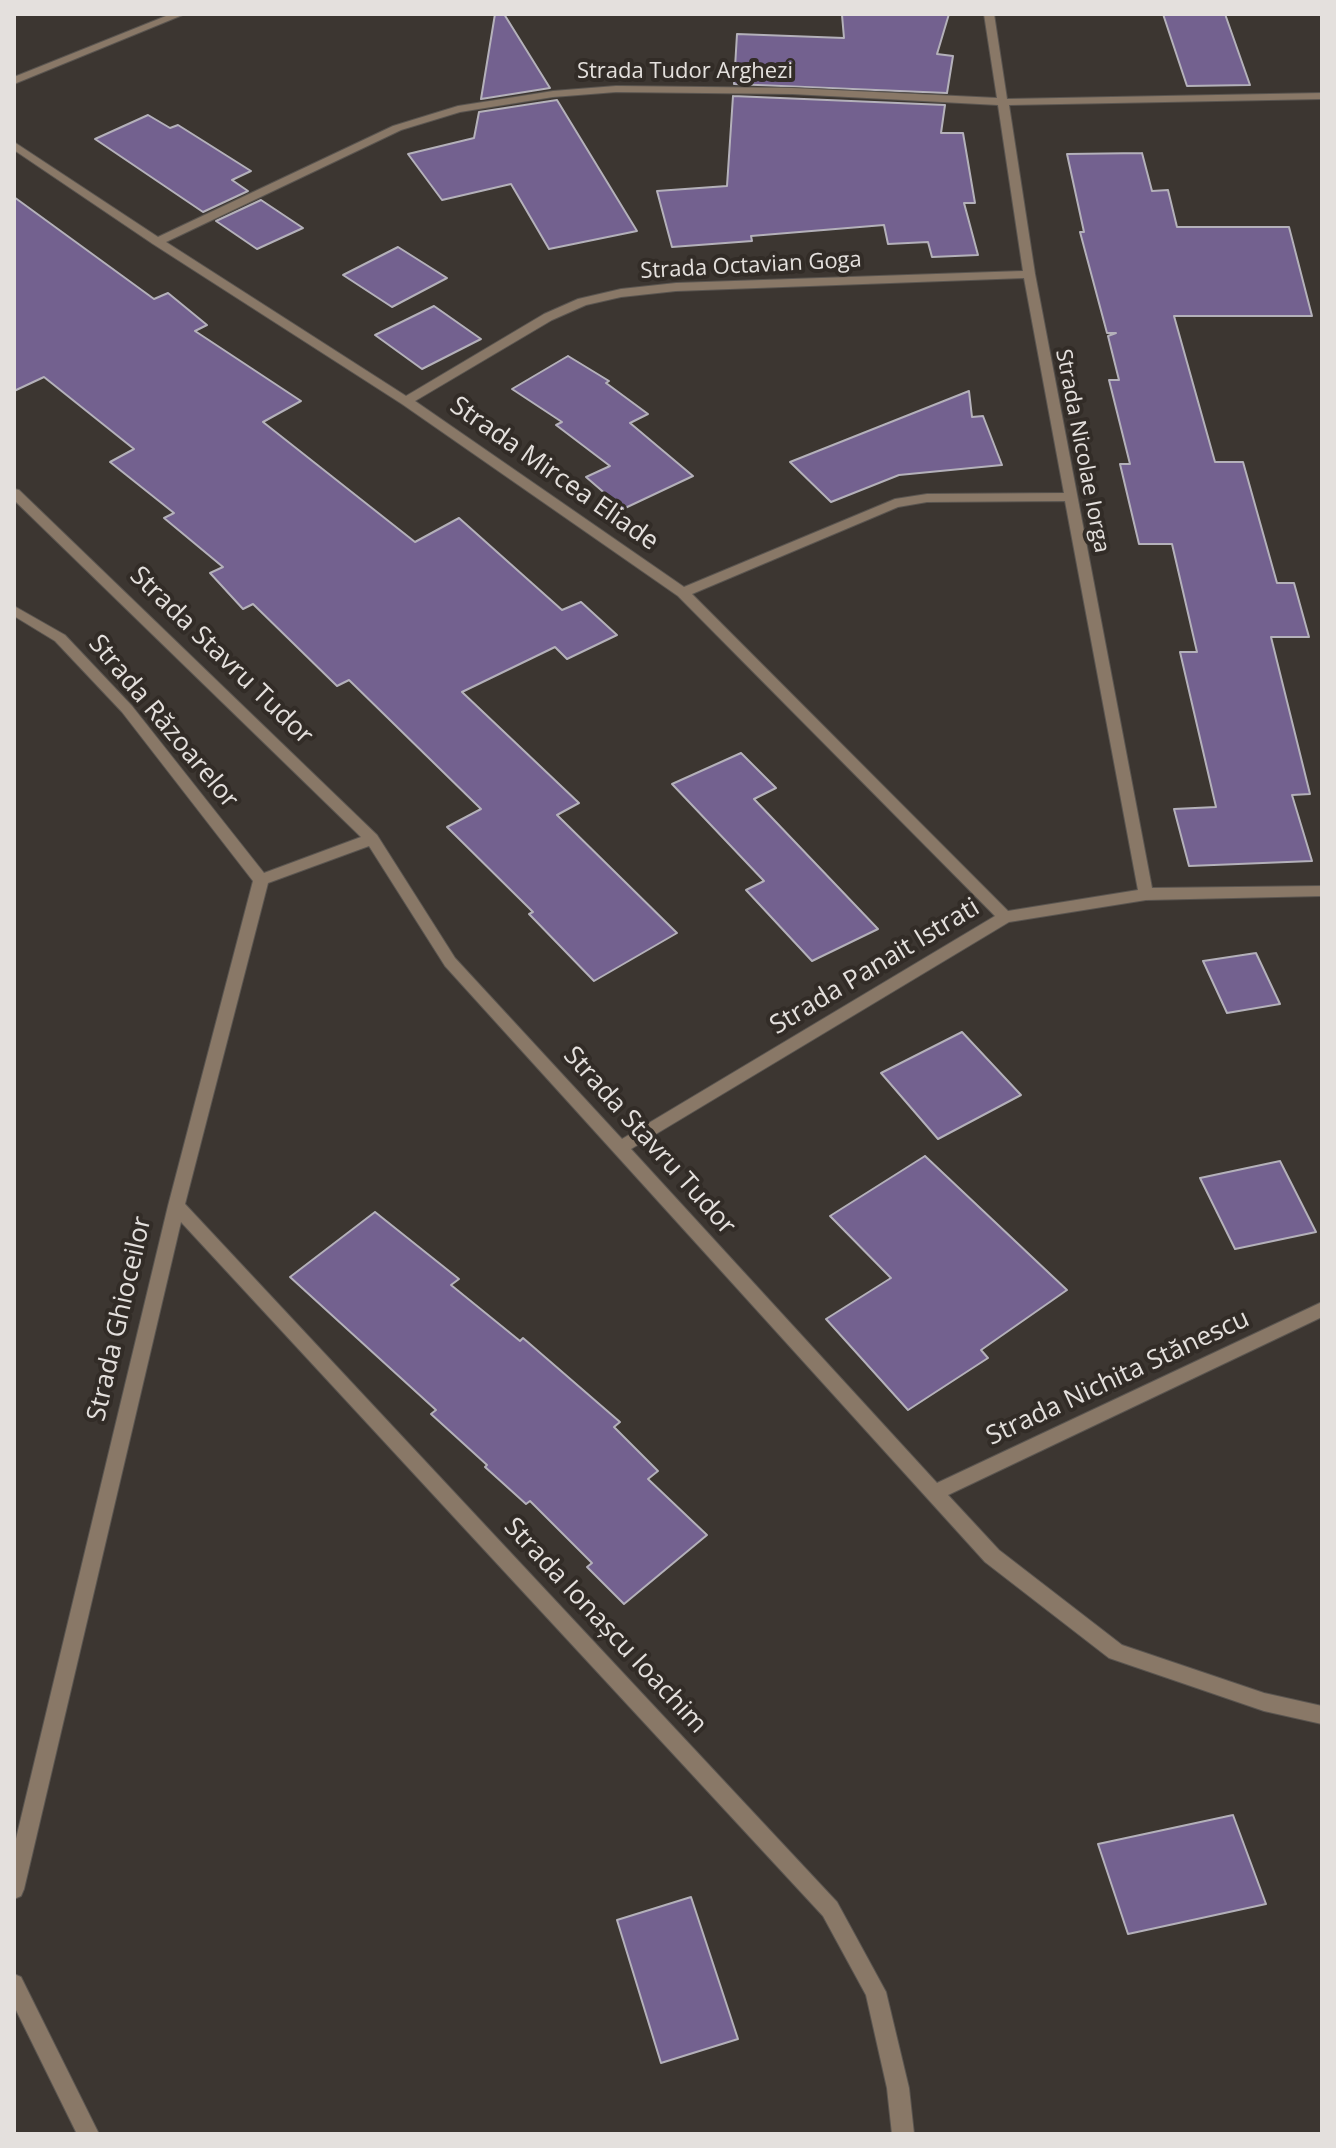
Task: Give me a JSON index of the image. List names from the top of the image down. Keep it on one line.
{"streets":{"street":["Strada Tudor Arghezi","Strada Octavian Goga","Strada Nicolae Iorga","Strada Mircea Eliade","Strada Stavru Tudor","Strada Răzoarelor","Strada Panait Istrati","Strada Ghioceilor","Strada Nichita Stănescu","Strada Ionașcu Ioachim"]},"crossings":[["Strada Tudor Arghezi","Strada Nicolae Iorga"],["Strada Tudor Arghezi","Strada Mircea Eliade"],["Strada Octavian Goga","Strada Nicolae Iorga"],["Strada Octavian Goga","Strada Mircea Eliade"],["Strada Nicolae Iorga","Strada Panait Istrati"],["Strada Mircea Eliade","Strada Panait Istrati"],["Strada Stavru Tudor","Strada Panait Istrati"],["Strada Stavru Tudor","Strada Nichita Stănescu"],["Strada Răzoarelor","Strada Ghioceilor"],["Strada Ghioceilor","Strada Ionașcu Ioachim"]]}
